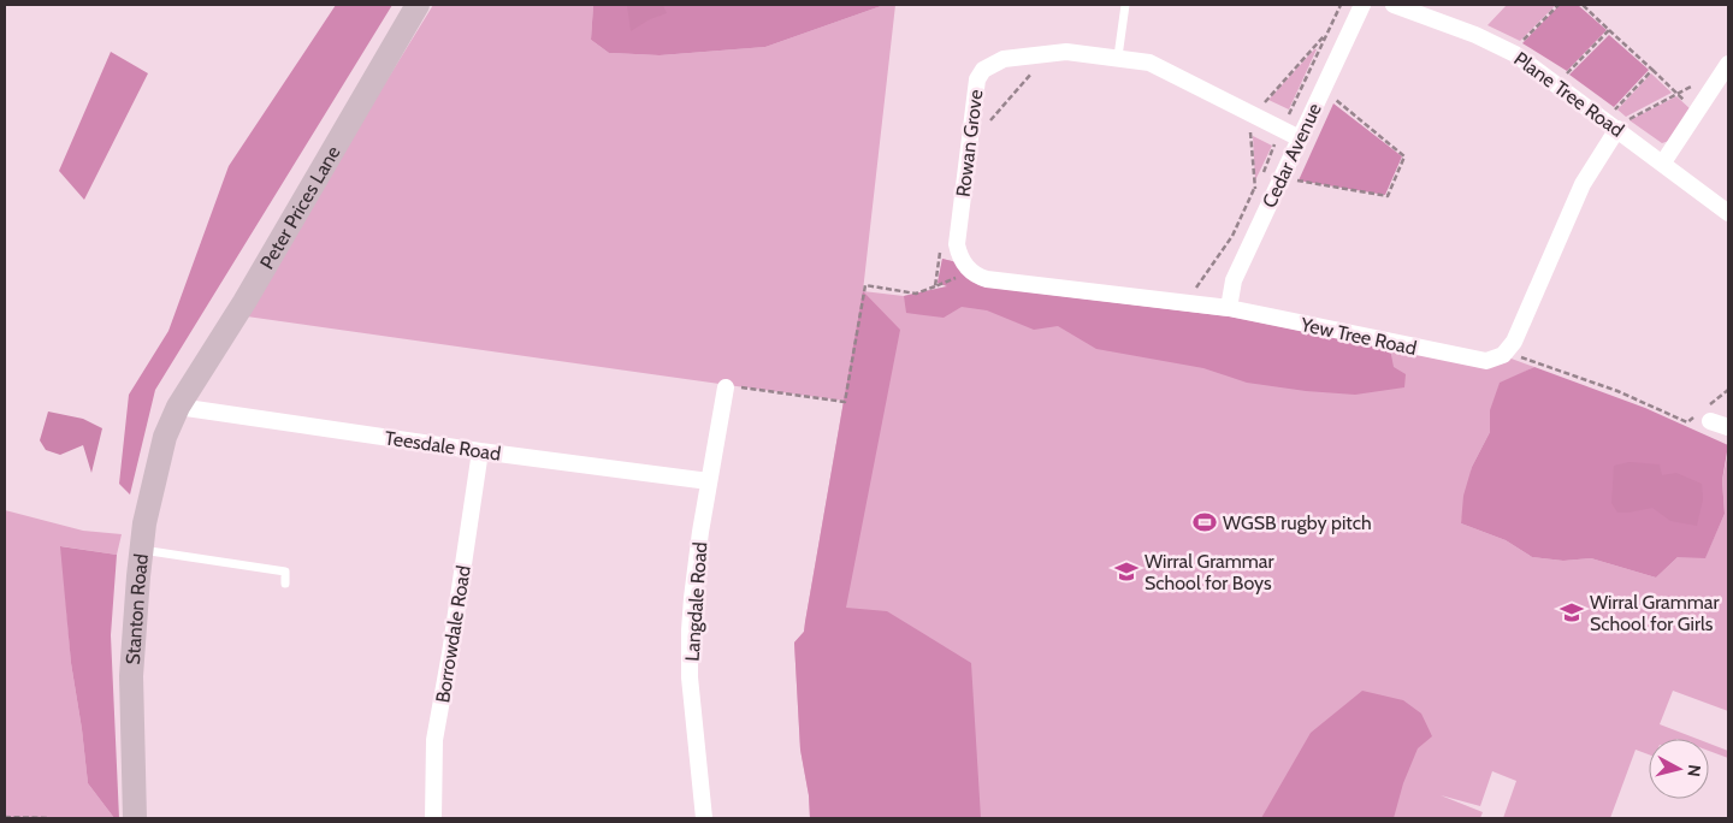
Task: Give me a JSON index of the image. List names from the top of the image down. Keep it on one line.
{"streets":{"street":["Plane Tree Road","Rowan Grove","Cedar Avenue","Peter Prices Lane","Yew Tree Road","Teesdale Road","Langdale Road","Stanton Road","Borrowdale Road"]},"crossings":[["Rowan Grove","Cedar Avenue"],["Rowan Grove","Yew Tree Road"],["Cedar Avenue","Yew Tree Road"],["Peter Prices Lane","Teesdale Road"],["Peter Prices Lane","Stanton Road"],["Teesdale Road","Langdale Road"],["Teesdale Road","Stanton Road"],["Teesdale Road","Borrowdale Road"]],"places":{"sports":["WGSB rugby pitch"],"school or university":["Wirral Grammar School for Boys","Wirral Grammar School for Girls"]},"north":"right"}
